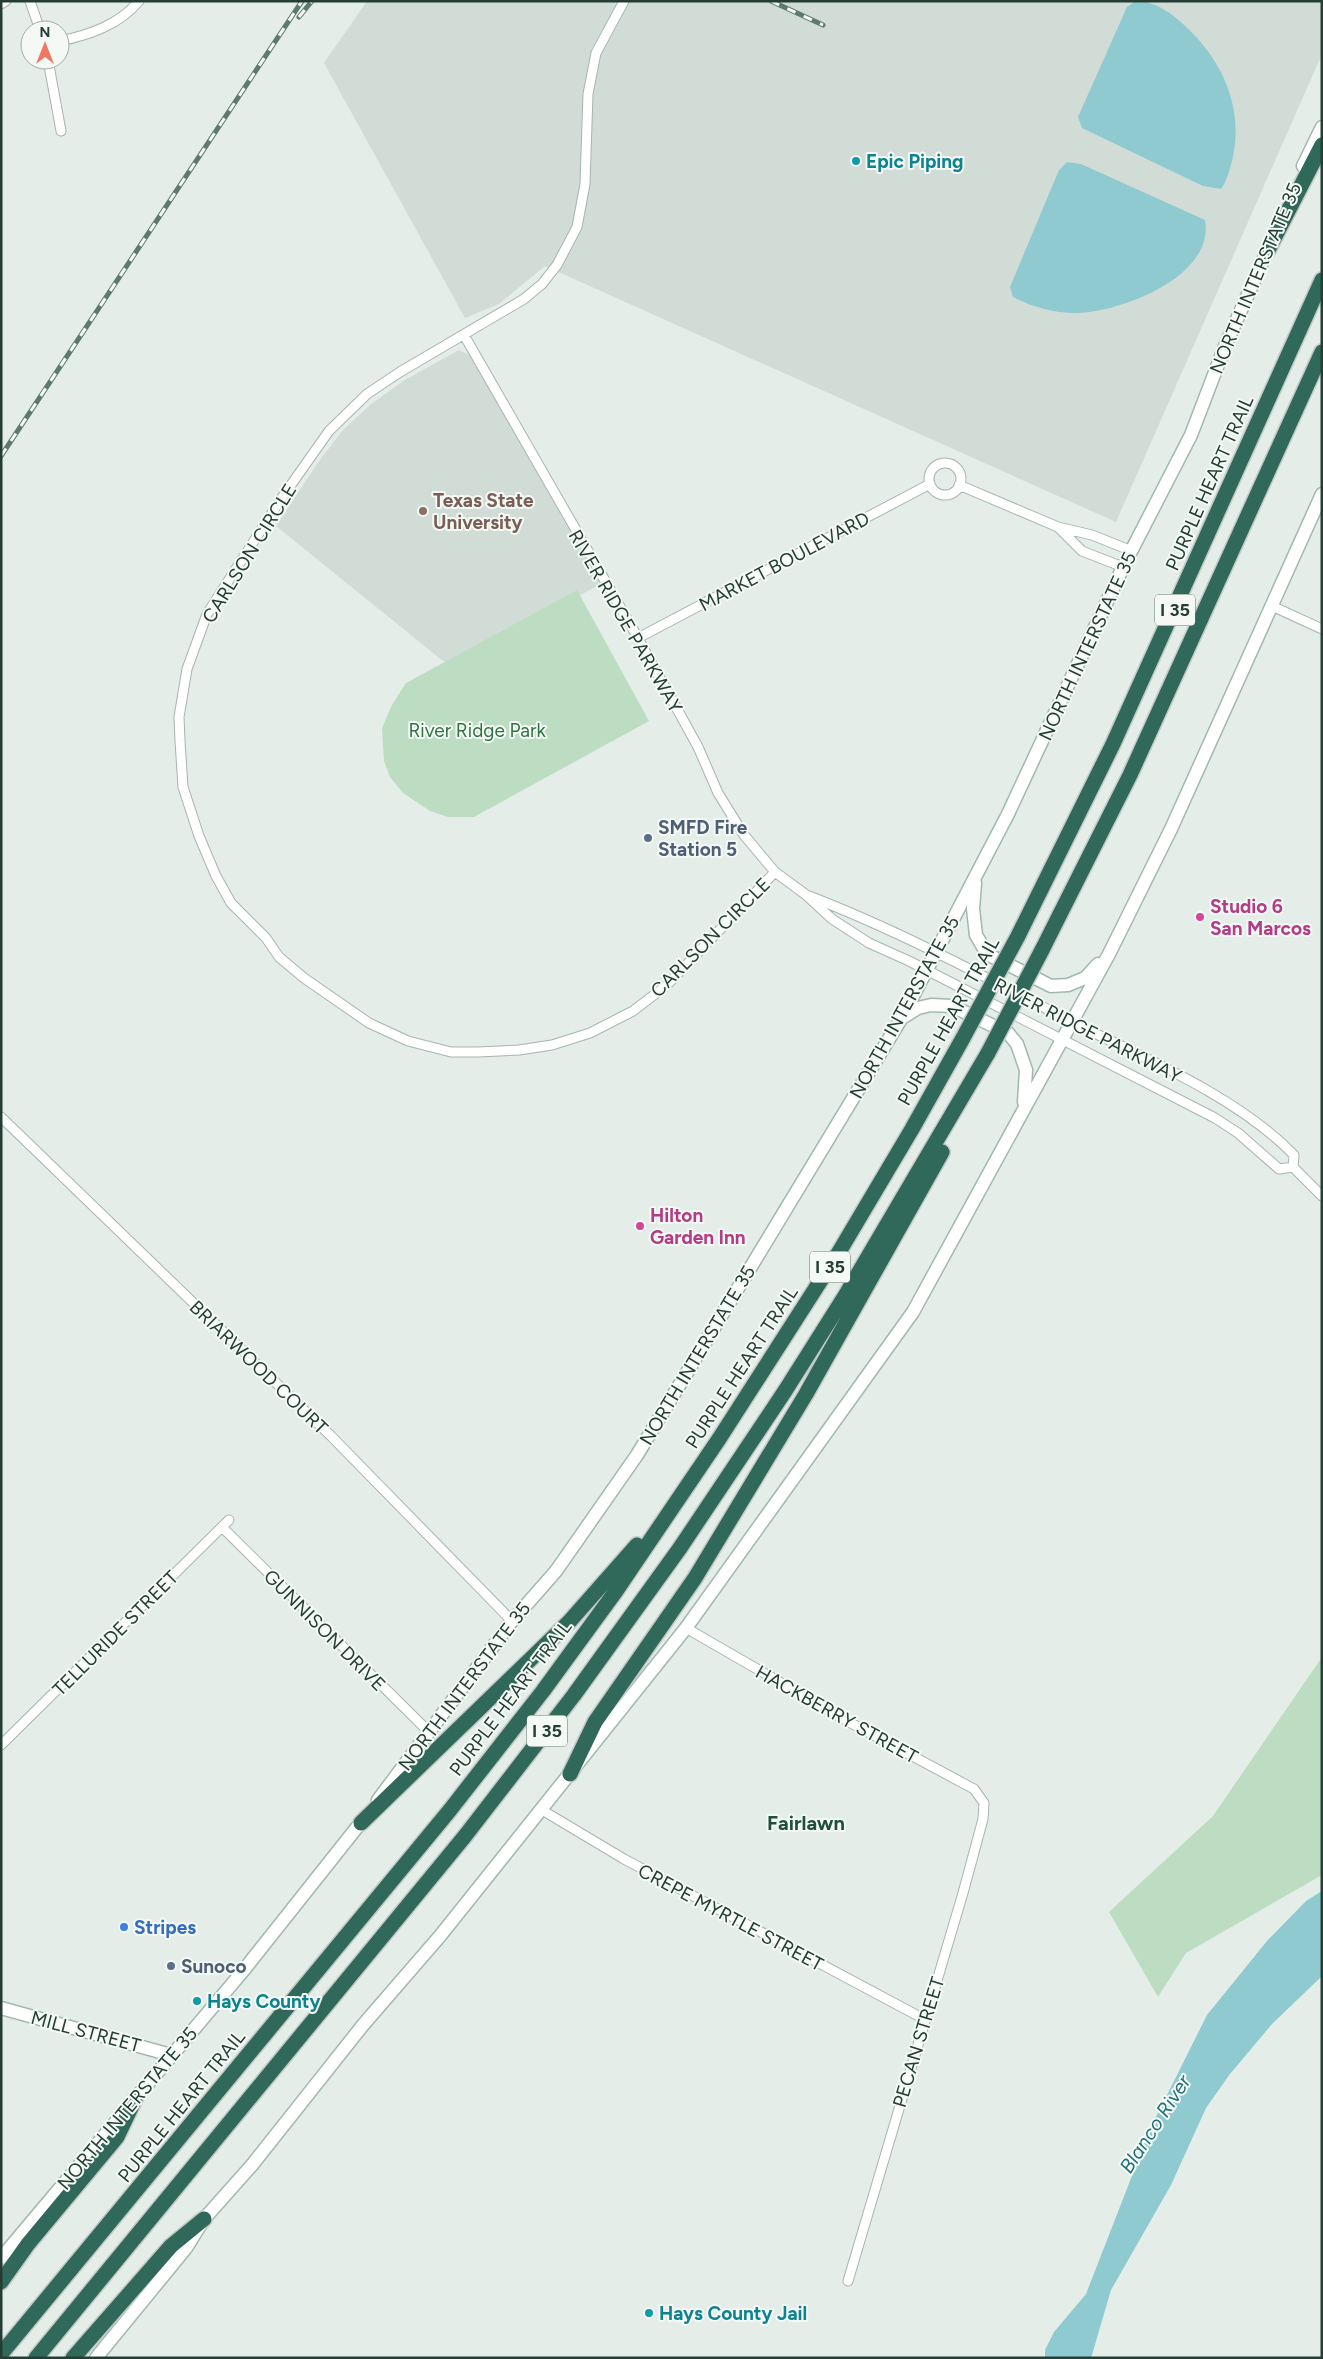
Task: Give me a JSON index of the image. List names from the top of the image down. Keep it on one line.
{"streets":{"highway":["PURPLE HEART TRAIL","I 35"],"main road":["NORTH INTERSTATE 35","MILL STREET"],"street":["CARLSON CIRCLE","MARKET BOULEVARD","RIVER RIDGE PARKWAY","BRIARWOOD COURT","GUNNISON DRIVE","TELLURIDE STREET","HACKBERRY STREET","CREPE MYRTLE STREET","PECAN STREET"]},"crossings":[["NORTH INTERSTATE 35","RIVER RIDGE PARKWAY"],["NORTH INTERSTATE 35","BRIARWOOD COURT"],["NORTH INTERSTATE 35","GUNNISON DRIVE"],["NORTH INTERSTATE 35","MILL STREET"],["CARLSON CIRCLE","RIVER RIDGE PARKWAY"],["MARKET BOULEVARD","RIVER RIDGE PARKWAY"],["GUNNISON DRIVE","TELLURIDE STREET"],["HACKBERRY STREET","PECAN STREET"],["CREPE MYRTLE STREET","PECAN STREET"]],"districts":["Fairlawn"],"water":["Blanco River"],"parks":["River Ridge Park"],"places":["Epic Piping","Texas State University","SMFD Fire Station 5","Studio 6 San Marcos","Hilton Garden Inn","Stripes","Sunoco","Hays County","Hays County Jail"],"north":"top"}
